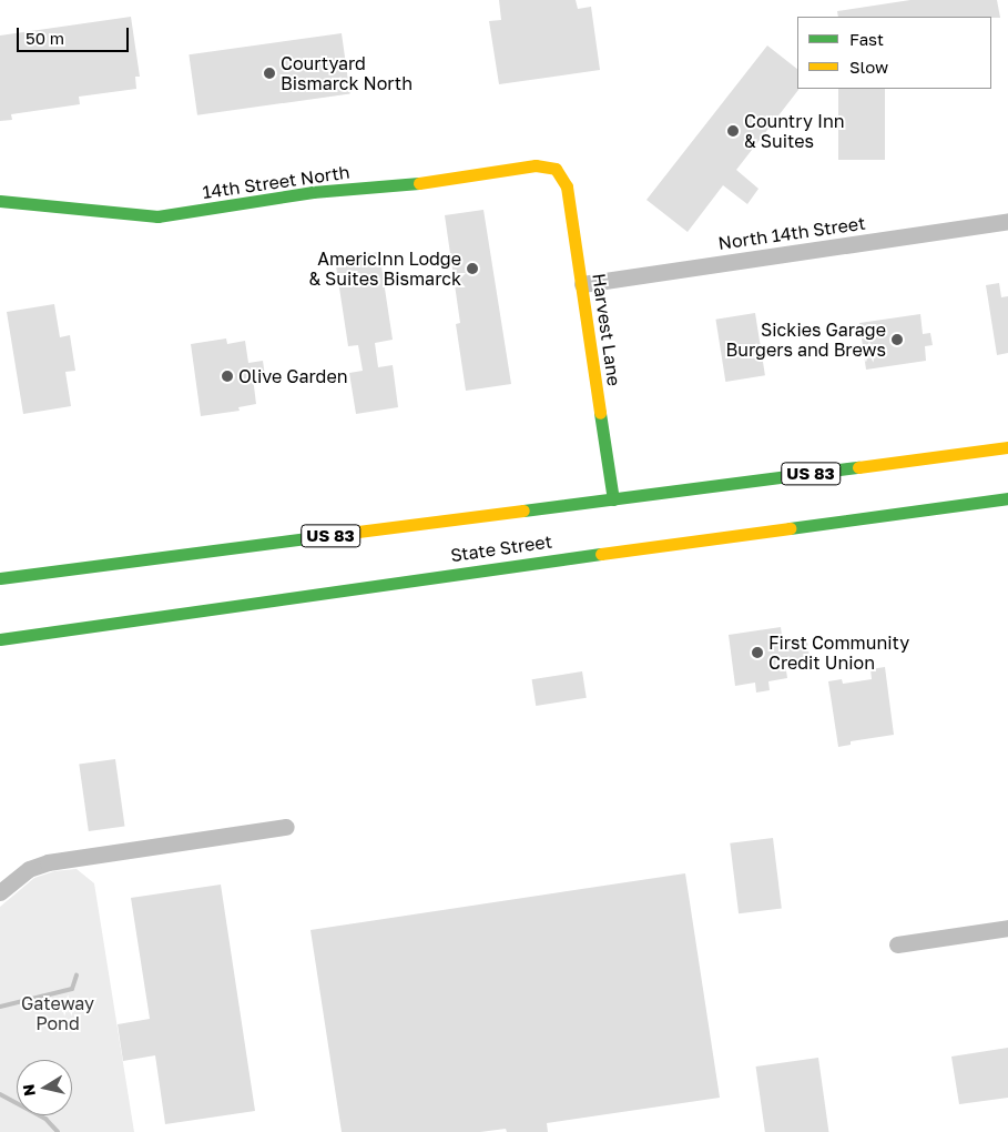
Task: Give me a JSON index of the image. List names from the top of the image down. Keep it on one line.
{"streets":{"main road":["14th Street North","Harvest Lane","US 83","State Street"],"street":["North 14th Street"]},"crossings":[["14th Street North","Harvest Lane"],["North 14th Street","Harvest Lane"],["Harvest Lane","State Street"]],"parks":["Gateway Pond"],"places":["Courtyard Bismarck North","Country Inn & Suites","AmericInn Lodge & Suites Bismarck","Sickies Garage Burgers and Brews","Olive Garden","First Community Credit Union"],"legend":["Fast","Slow"],"scale_bar":"50 m","north":"left"}
